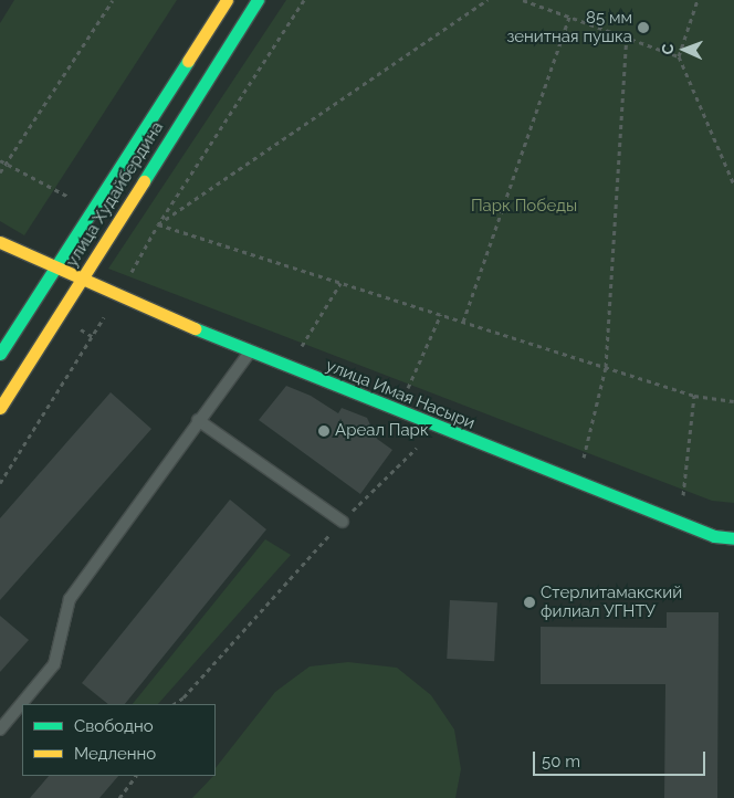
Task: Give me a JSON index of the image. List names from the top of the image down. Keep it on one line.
{"streets":{"main road":["улица Худайбердина","улица Имая Насыри"]},"crossings":[["улица Худайбердина","улица Имая Насыри"]],"parks":["Парк Победы"],"places":["85 мм зенитная пушка","Ареал Парк","Стерлитамакский филиал УГНТУ"],"legend":["Свободно","Медленно"],"scale_bar":"50 m","north":"left"}
